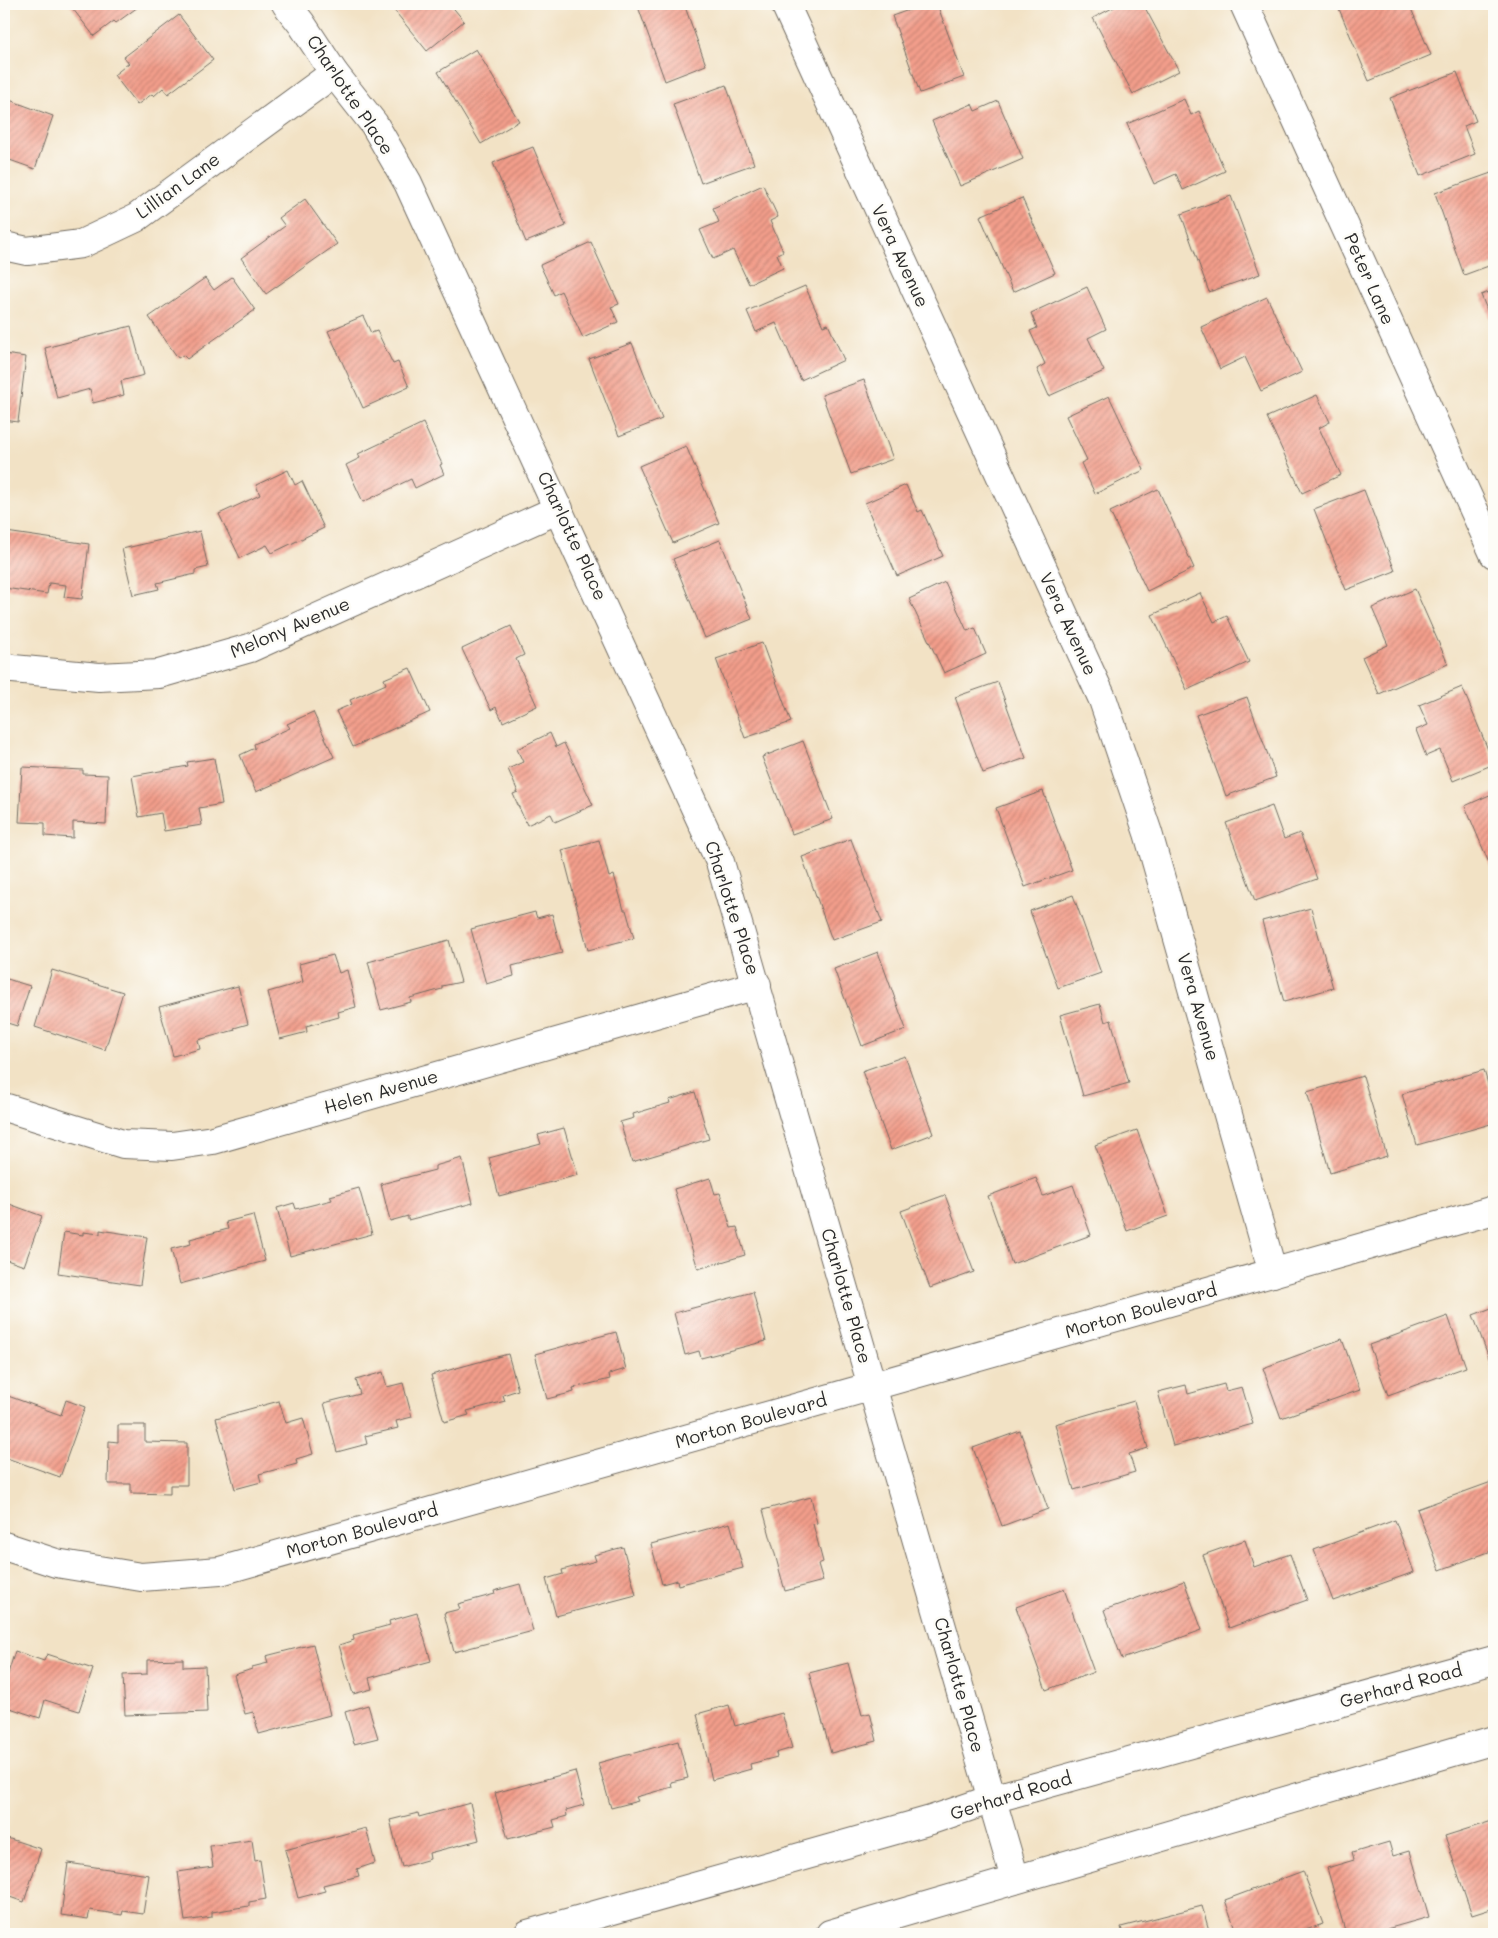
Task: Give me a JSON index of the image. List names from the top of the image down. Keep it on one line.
{"streets":{"street":["Charlotte Place","Lillian Lane","Vera Avenue","Peter Lane","Melony Avenue","Helen Avenue","Morton Boulevard","Gerhard Road"]},"crossings":[["Charlotte Place","Lillian Lane"],["Charlotte Place","Melony Avenue"],["Charlotte Place","Helen Avenue"],["Charlotte Place","Morton Boulevard"],["Charlotte Place","Gerhard Road"],["Vera Avenue","Morton Boulevard"]]}
